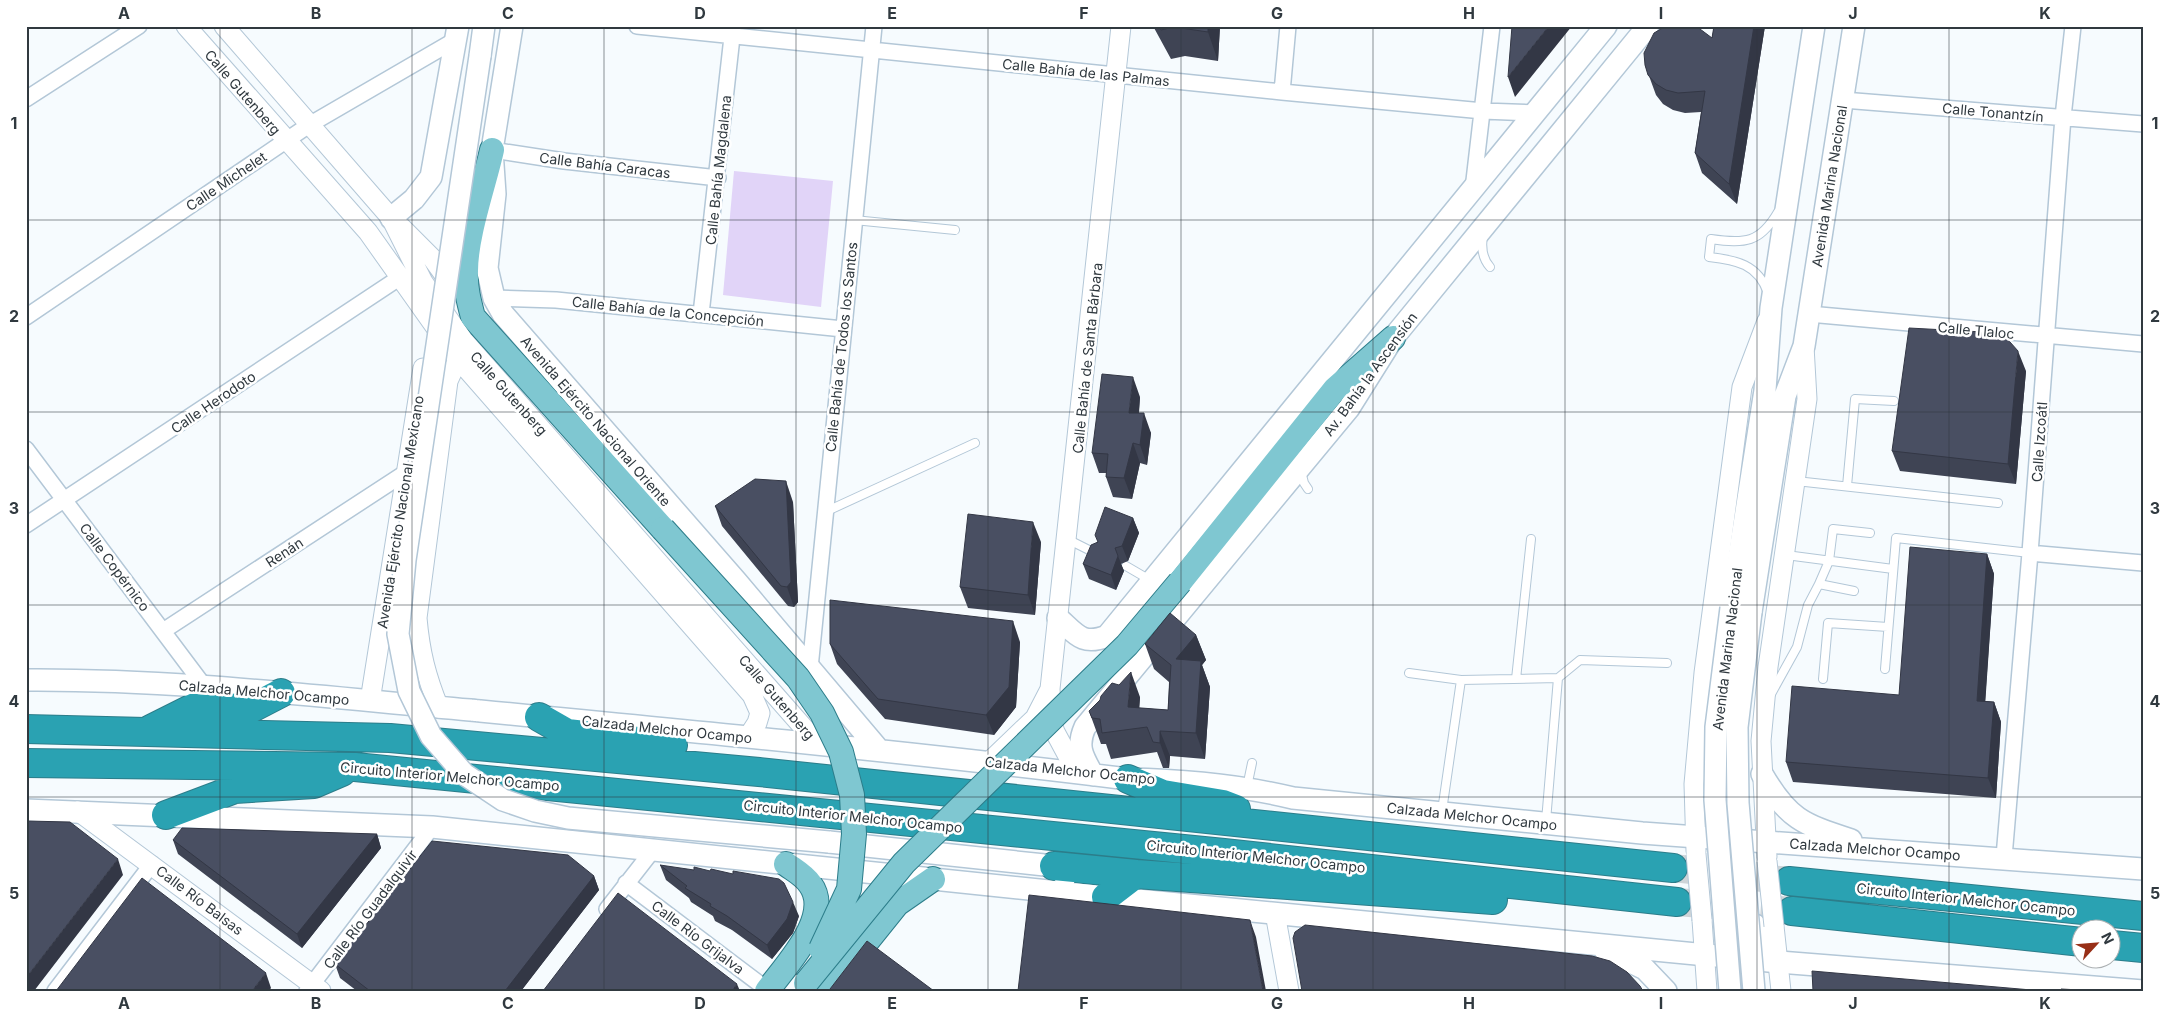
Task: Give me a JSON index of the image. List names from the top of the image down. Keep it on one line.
{"streets":{"highway":["Circuito Interior Melchor Ocampo"],"main road":["Avenida Marina Nacional","Av. Bahía la Ascensión","Avenida Ejército Nacional Oriente","Calzada Melchor Ocampo"],"street":["Calle Bahía de las Palmas","Calle Gutenberg","Calle Tonantzín","Calle Bahía Caracas","Calle Bahía Magdalena","Calle Michelet","Calle Bahía de la Concepción","Calle Tlaloc","Calle Bahía de Todos los Santos","Calle Bahía de Santa Bárbara","Calle Herodoto","Calle Izcoátl","Avenida Ejército Nacional Mexicano","Renán","Calle Copérnico","Calle Río Balsas","Calle Río Guadalquivir","Calle Río Grijalva"]},"crossings":[["Calle Bahía de las Palmas","Calle Bahía Magdalena"],["Calle Bahía de las Palmas","Calle Bahía de Todos los Santos"],["Calle Bahía de las Palmas","Calle Bahía de Santa Bárbara"],["Calle Gutenberg","Calle Michelet"],["Calle Gutenberg","Calle Herodoto"],["Calle Gutenberg","Avenida Ejército Nacional Mexicano"],["Calle Gutenberg","Calzada Melchor Ocampo"],["Calle Tonantzín","Avenida Marina Nacional"],["Calle Tonantzín","Calle Izcoátl"],["Calle Bahía Caracas","Calle Bahía Magdalena"],["Calle Bahía Caracas","Avenida Ejército Nacional Oriente"],["Calle Bahía Magdalena","Calle Bahía de la Concepción"],["Avenida Marina Nacional","Calle Tlaloc"],["Avenida Marina Nacional","Calzada Melchor Ocampo"],["Calle Bahía de la Concepción","Calle Bahía de Todos los Santos"],["Calle Bahía de la Concepción","Avenida Ejército Nacional Oriente"],["Calle Tlaloc","Calle Izcoátl"],["Calle Bahía de Todos los Santos","Avenida Ejército Nacional Oriente"],["Av. Bahía la Ascensión","Calzada Melchor Ocampo"],["Calle Herodoto","Calle Copérnico"],["Avenida Ejército Nacional Oriente","Calzada Melchor Ocampo"],["Calle Izcoátl","Calzada Melchor Ocampo"],["Avenida Ejército Nacional Mexicano","Renán"],["Avenida Ejército Nacional Mexicano","Calzada Melchor Ocampo"],["Renán","Calle Copérnico"],["Calle Copérnico","Calzada Melchor Ocampo"],["Calle Río Balsas","Calle Río Guadalquivir"]],"north":"top right","grid":{"columns":["A","B","C","D","E","F","G","H","I","J","K"],"rows":["1","2","3","4","5"]}}
